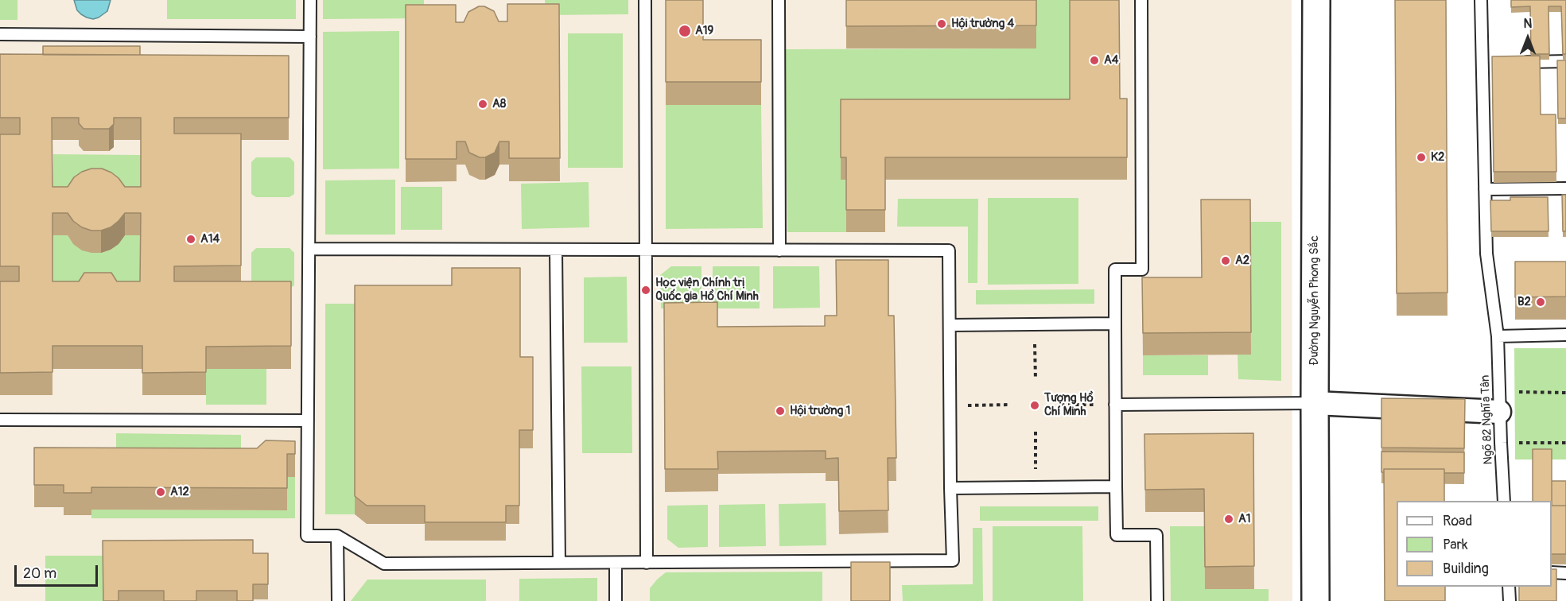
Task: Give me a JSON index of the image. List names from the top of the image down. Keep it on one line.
{"streets":{"main road":["Đường Nguyễn Phong Sắc"],"lane":["Ngõ 82 Nghĩa Tân"]},"places":["Hội trường 4","A19","A4","A8","K2","A14","A2","Học viện Chính trị Quốc gia Hồ Chí Minh","B2","Tượng Hồ Chí Minh","Hội trường 1","A12","A1"],"legend":["Road","Park","Building"],"scale_bar":"20 m","north":"top"}
